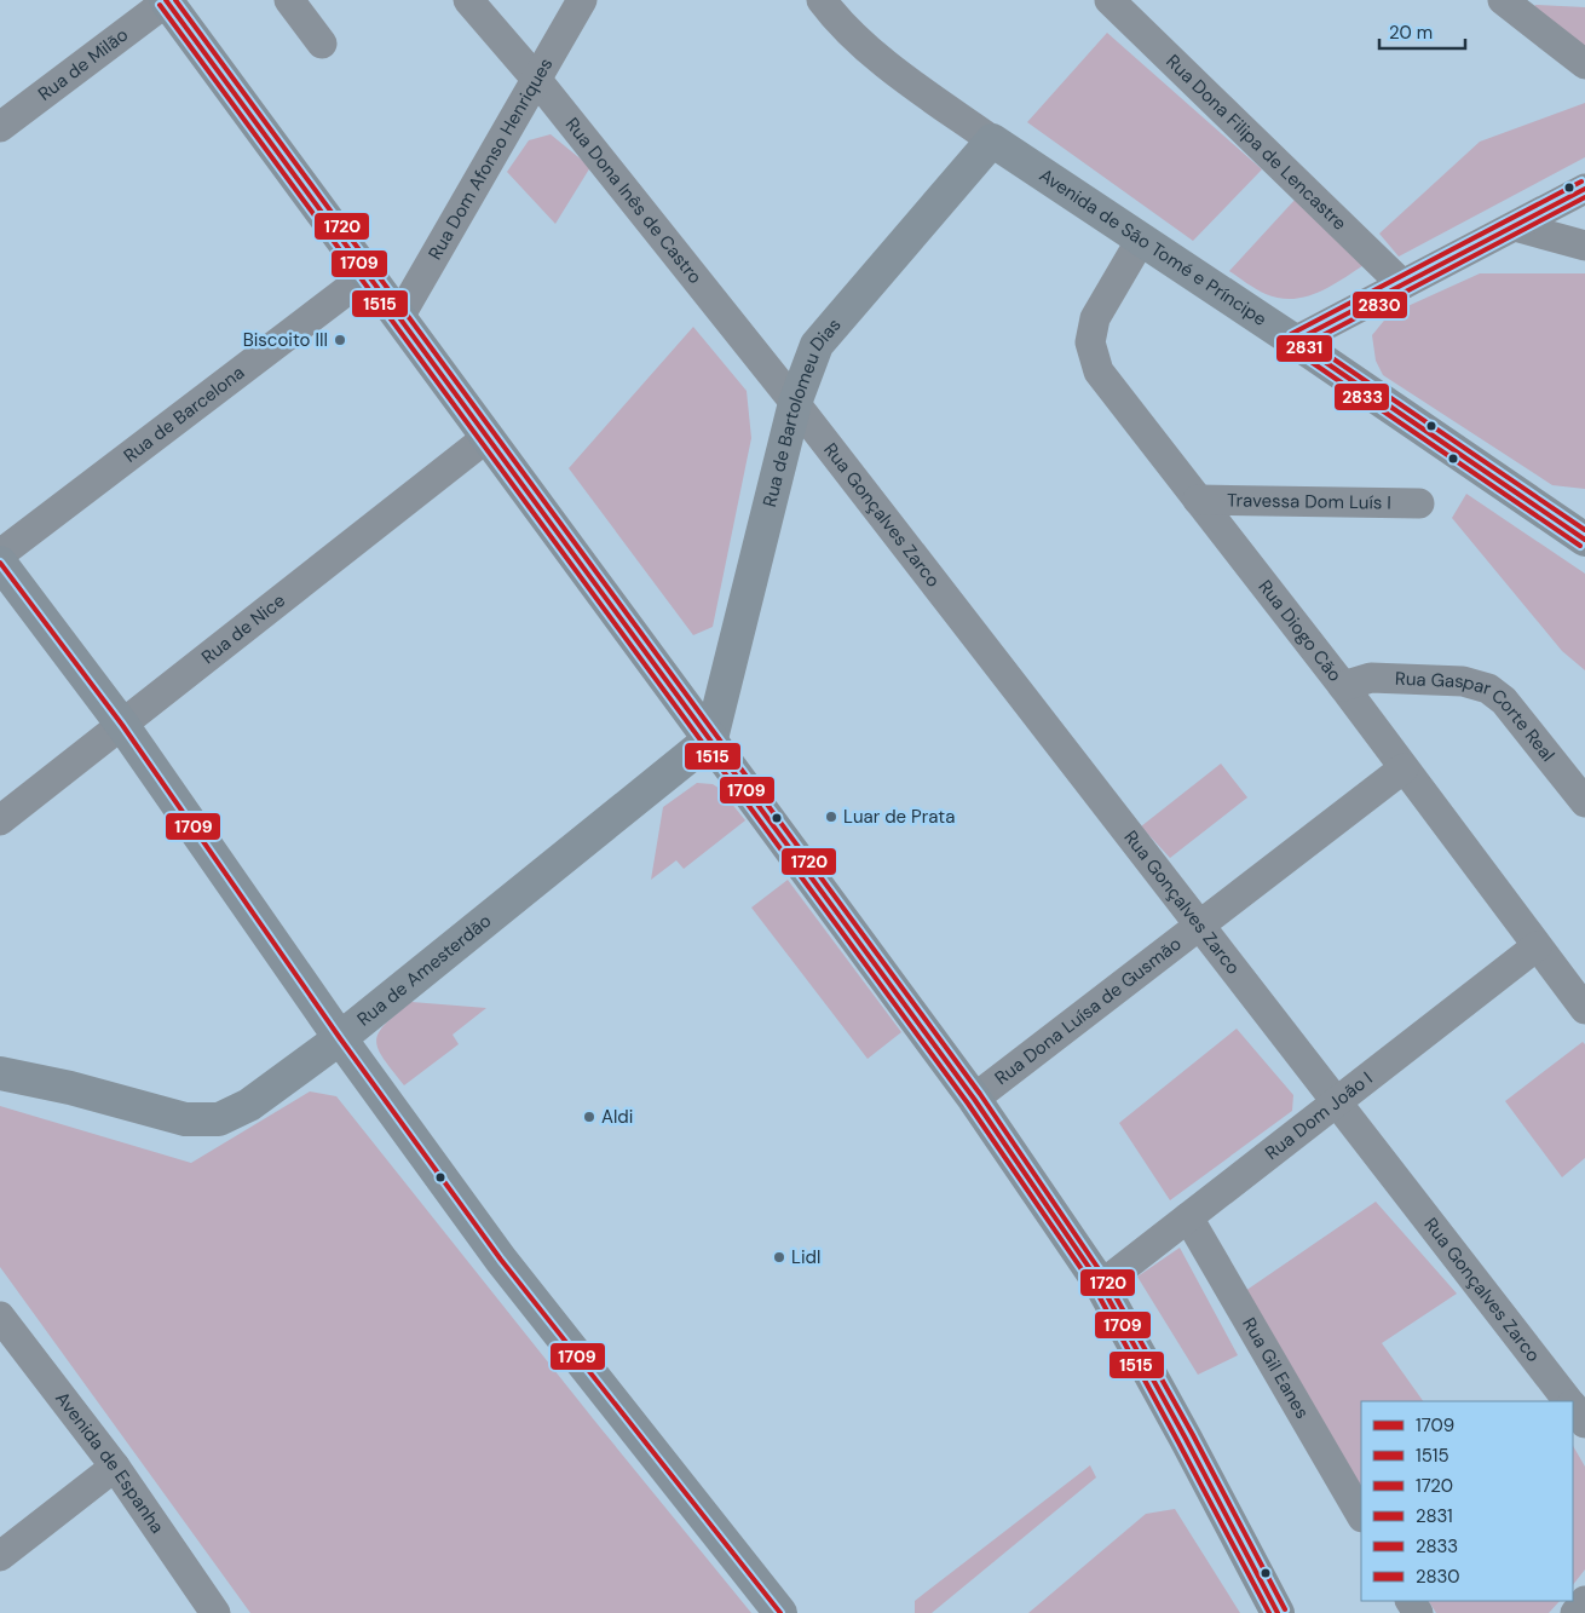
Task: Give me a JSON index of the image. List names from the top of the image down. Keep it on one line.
{"streets":{"main road":["Avenida de São Tomé e Príncipe","Rua de Bartolomeu Dias","Rua de Amesterdão"],"street":["Rua de Milão","Rua Dona Filipa de Lencastre","Rua Dom Afonso Henriques","Rua Dona Inês de Castro","Rua de Barcelona","Travessa Dom Luís I","Rua Gonçalves Zarco","Rua de Nice","Rua Diogo Cão","Rua Gaspar Corte Real","Rua Dona Luísa de Gusmão","Rua Dom João I","Rua Gil Eanes","Avenida de Espanha"]},"crossings":[["Rua Dom Afonso Henriques","Rua Dona Inês de Castro"],["Rua Dona Inês de Castro","Rua de Bartolomeu Dias"],["Rua Dona Inês de Castro","Rua Gonçalves Zarco"],["Avenida de São Tomé e Príncipe","Rua de Bartolomeu Dias"],["Avenida de São Tomé e Príncipe","Rua Diogo Cão"],["Rua de Bartolomeu Dias","Rua Gonçalves Zarco"],["Rua de Bartolomeu Dias","Rua de Amesterdão"],["Travessa Dom Luís I","Rua Diogo Cão"],["Rua Gonçalves Zarco","Rua Dona Luísa de Gusmão"],["Rua Gonçalves Zarco","Rua Dom João I"],["Rua Diogo Cão","Rua Gaspar Corte Real"],["Rua Diogo Cão","Rua Dona Luísa de Gusmão"],["Rua Diogo Cão","Rua Dom João I"],["Rua Dom João I","Rua Gil Eanes"]],"places":["Biscoito III","Luar de Prata","Aldi","Lidl"],"lines":["transit line 1709","transit line 1720","transit line 1515","transit line 2833","transit line 2831","transit line 2830"],"legend":["1709","1515","1720","2831","2833","2830"],"scale_bar":"20 m"}
